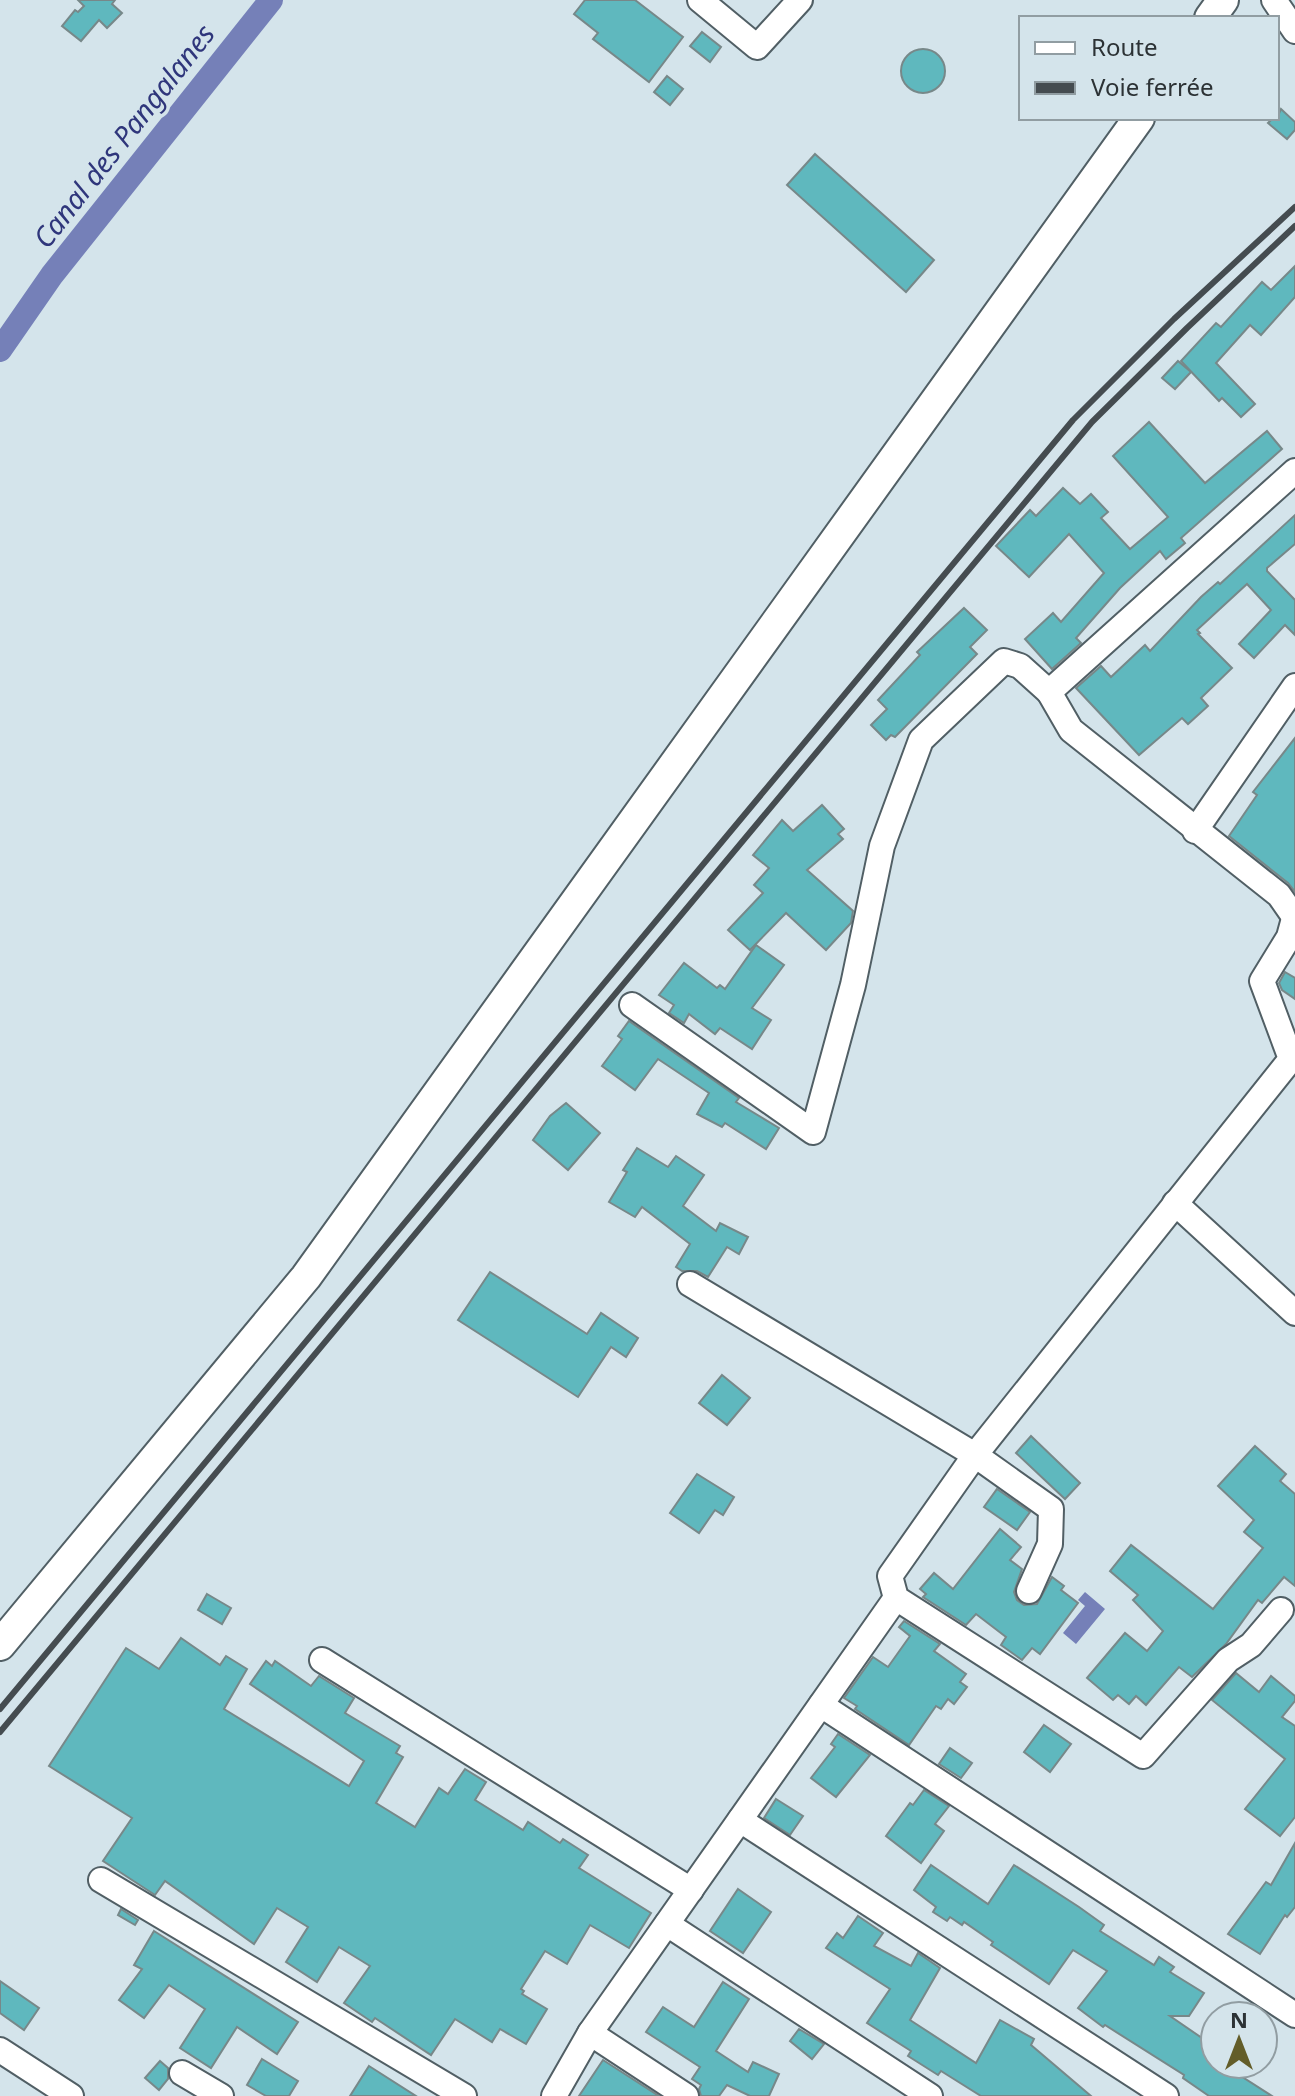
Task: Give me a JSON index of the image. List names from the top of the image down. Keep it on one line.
{"water":["Canal des Pangalanes"],"legend":["Route","Voie ferrée"],"north":"top"}
